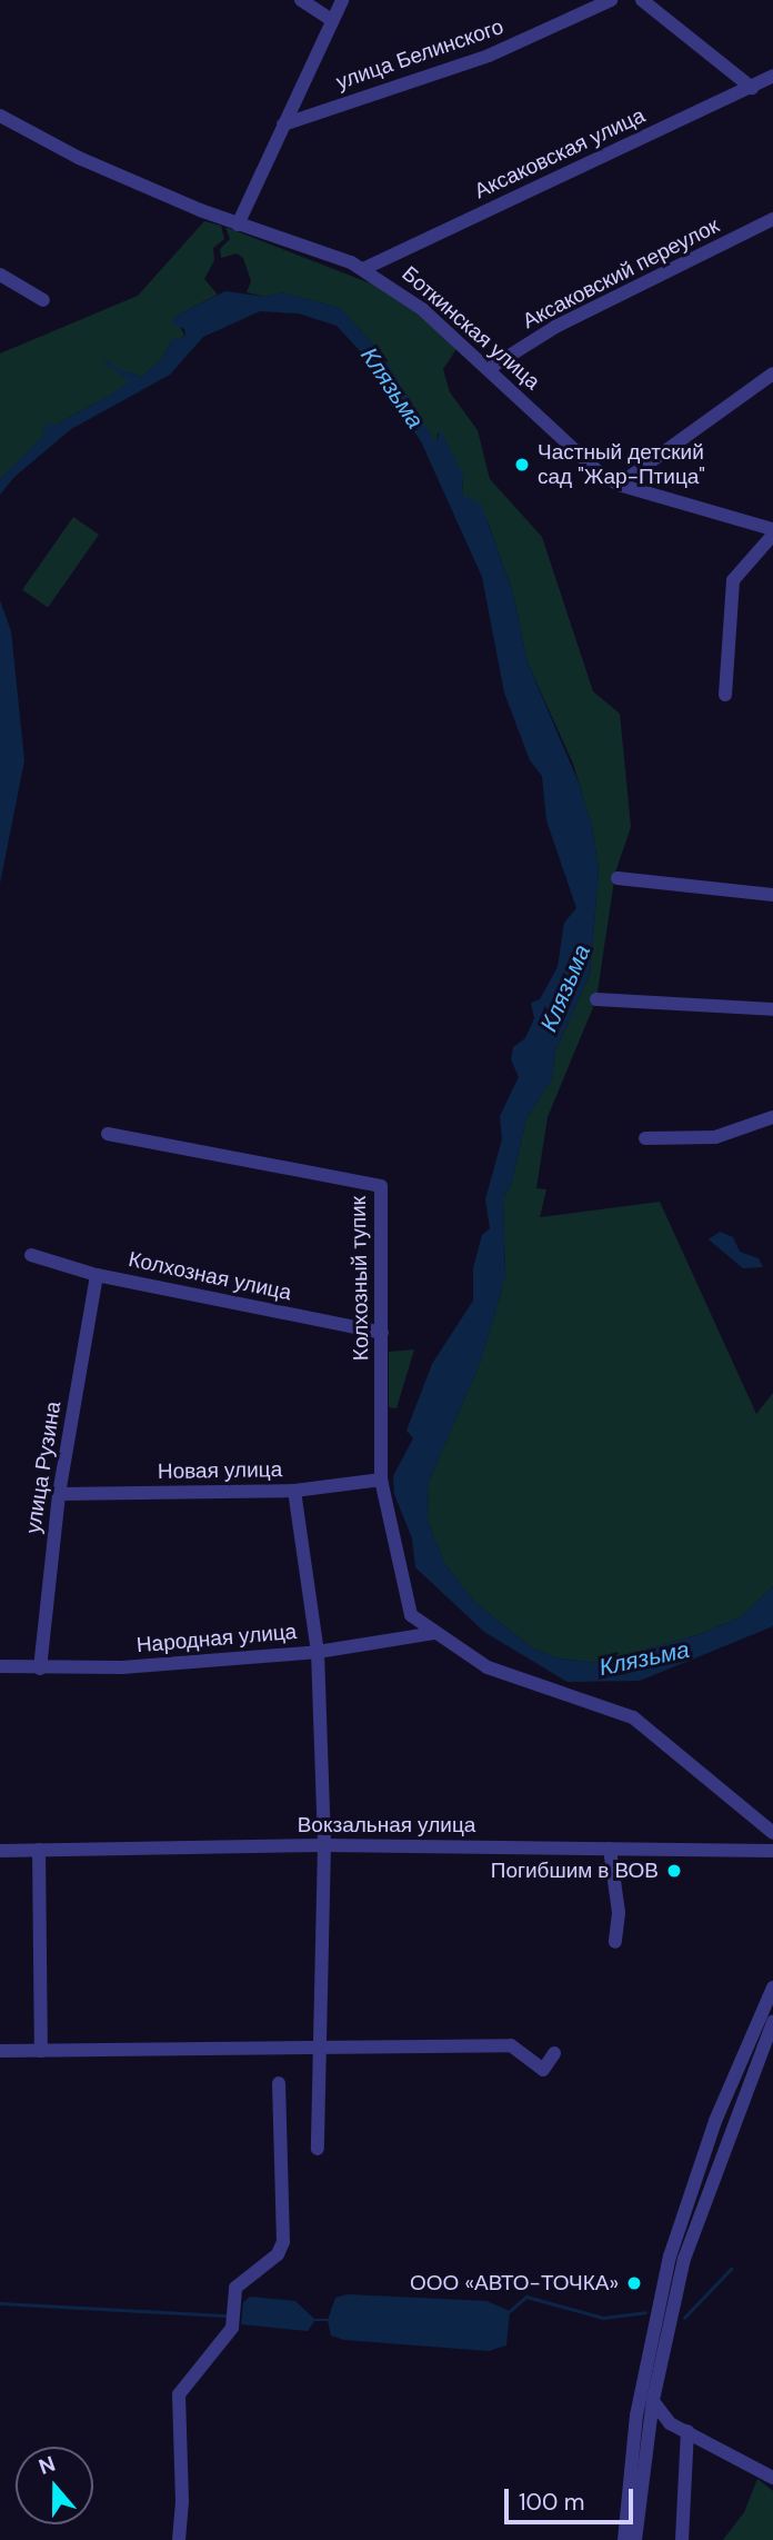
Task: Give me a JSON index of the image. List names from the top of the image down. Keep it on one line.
{"streets":{"street":["улица Белинского","Аксаковская улица","Аксаковский переулок","Боткинская улица","Колхозная улица","Колхозный тупик","улица Рузина","Новая улица","Народная улица","Вокзальная улица"]},"crossings":[["Аксаковская улица","Боткинская улица"],["Аксаковский переулок","Боткинская улица"],["Колхозная улица","Колхозный тупик"],["Колхозная улица","улица Рузина"],["Колхозный тупик","Новая улица"],["Колхозный тупик","Народная улица"],["улица Рузина","Новая улица"],["улица Рузина","Народная улица"]],"water":["Клязьма"],"places":["Частный детский сад \"Жар-Птица\"","Погибшим в ВОВ","ООО «АВТО-ТОЧКА»"],"scale_bar":"100 m","north":"top"}
